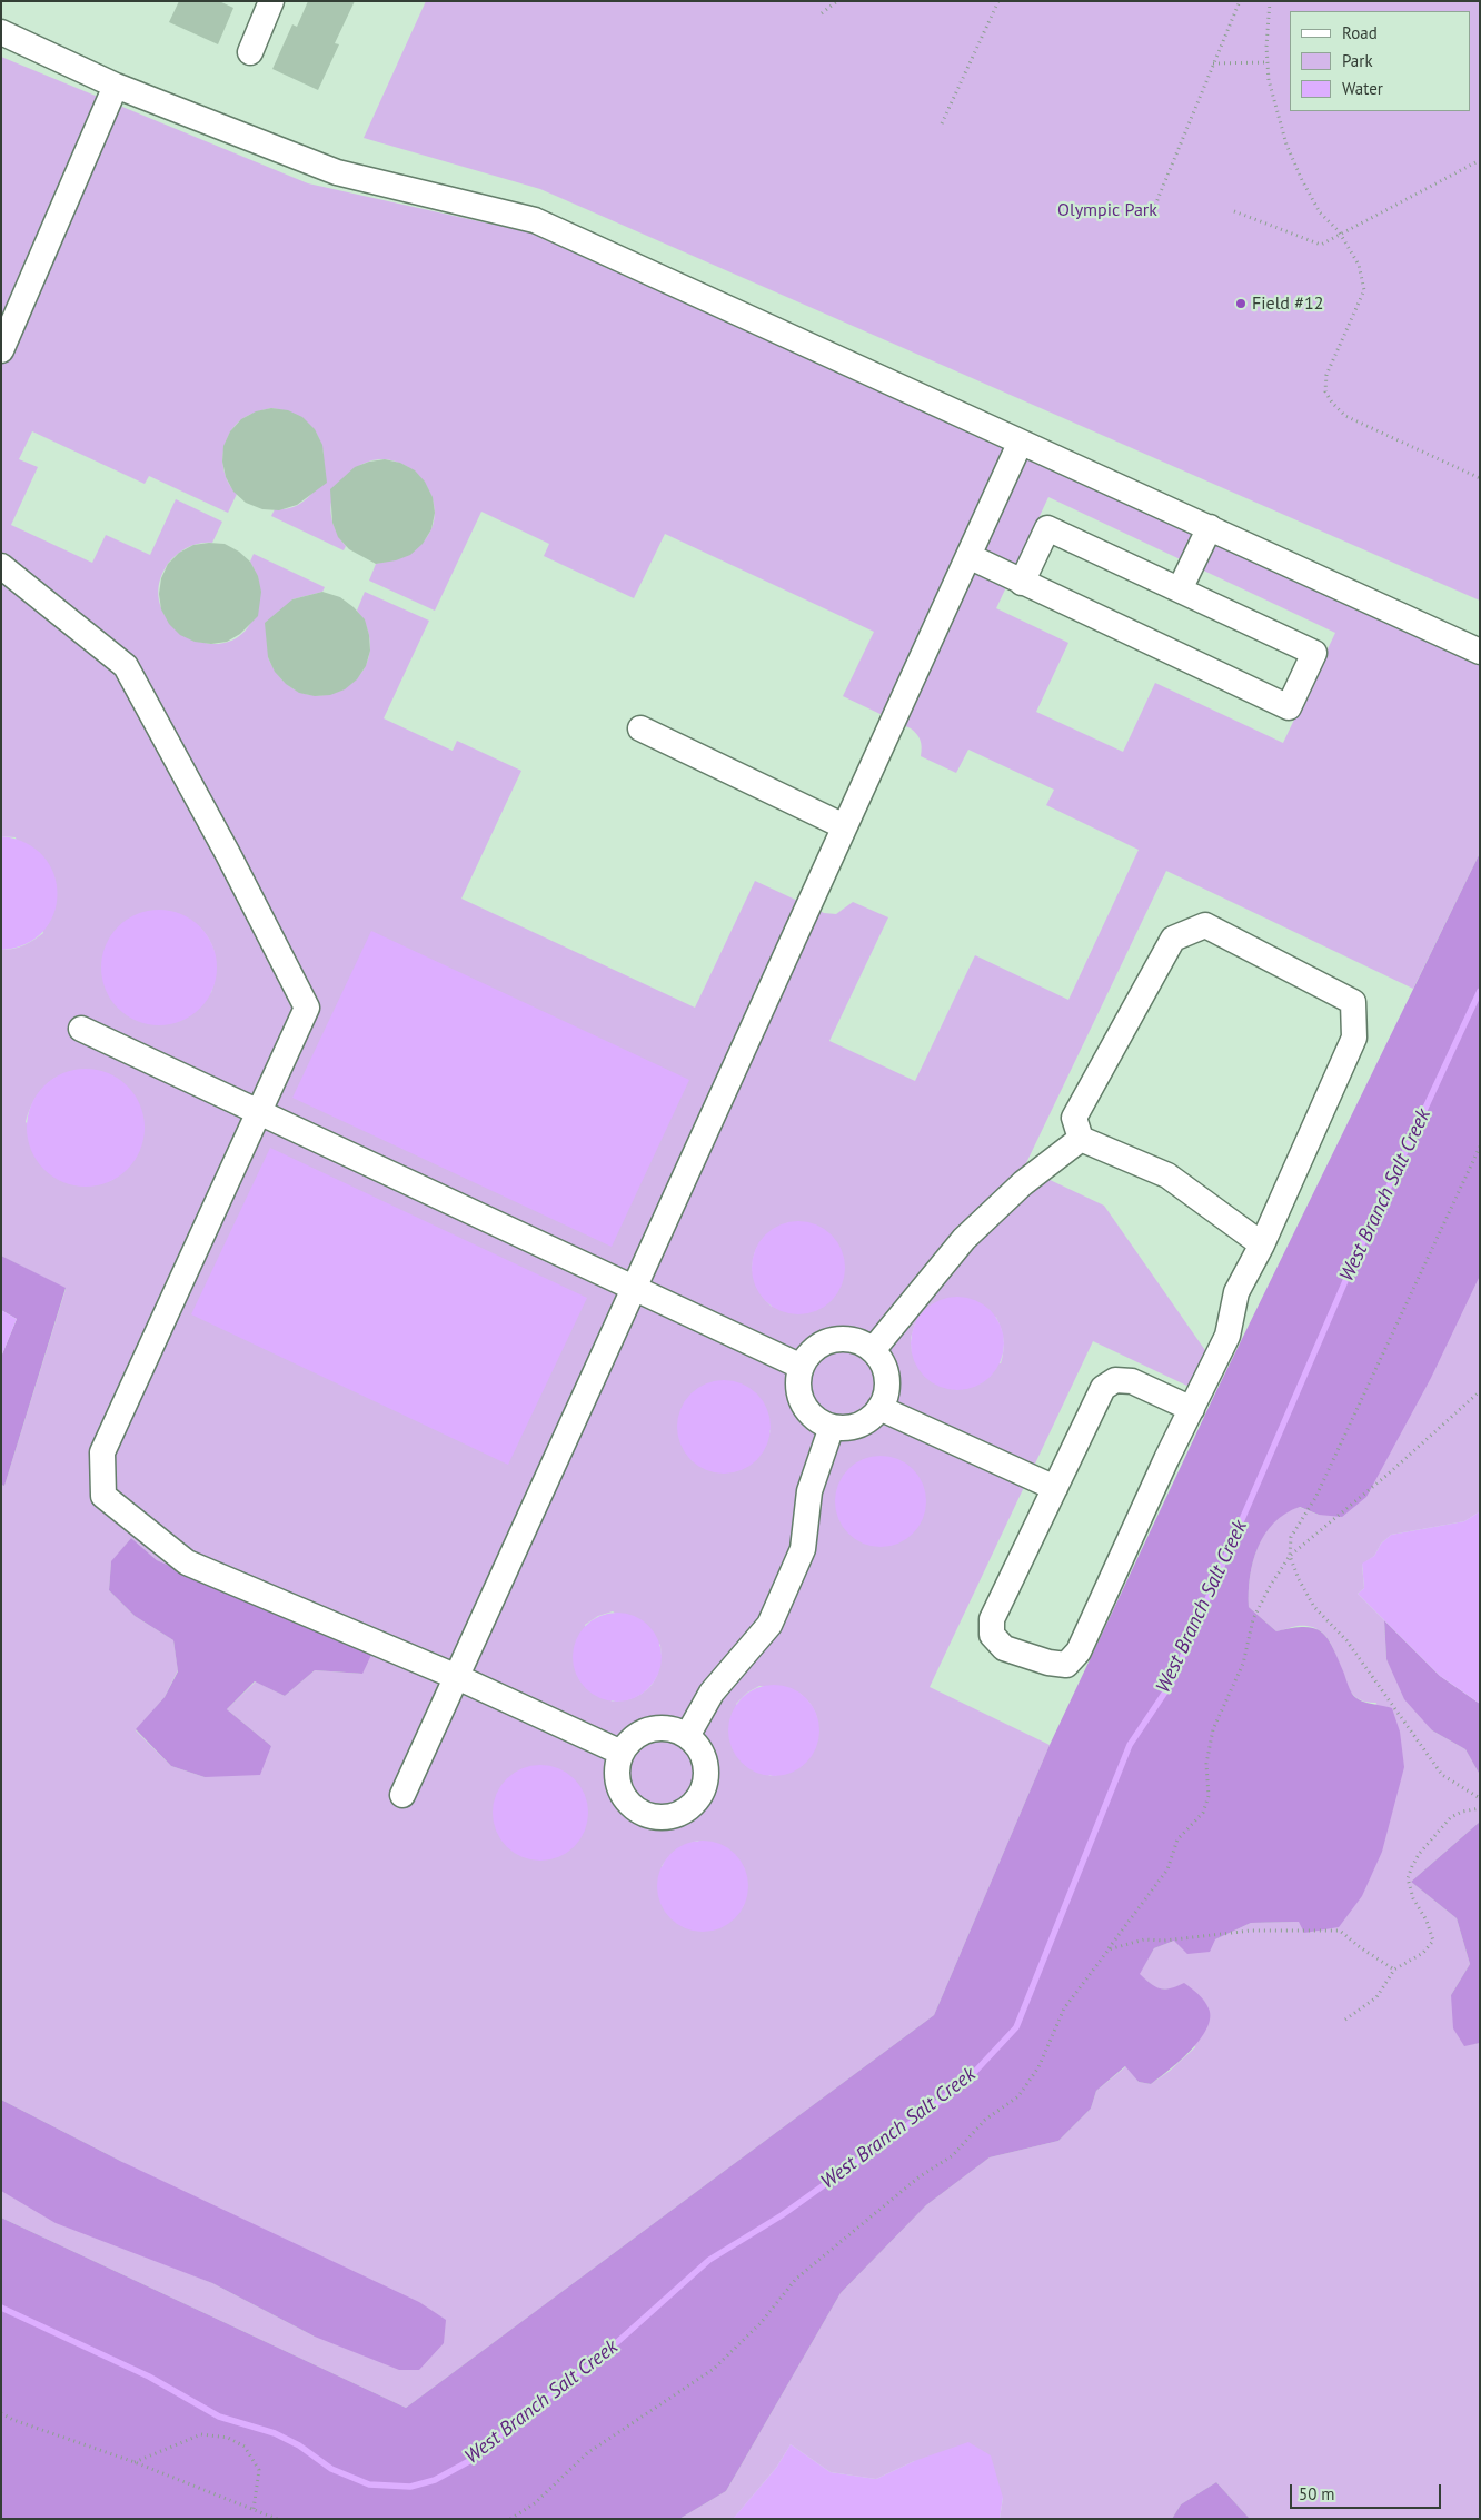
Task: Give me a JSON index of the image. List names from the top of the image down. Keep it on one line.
{"water":["West Branch Salt Creek"],"parks":["Olympic Park"],"places":["Field #12"],"legend":["Road","Park","Water"],"scale_bar":"50 m"}
